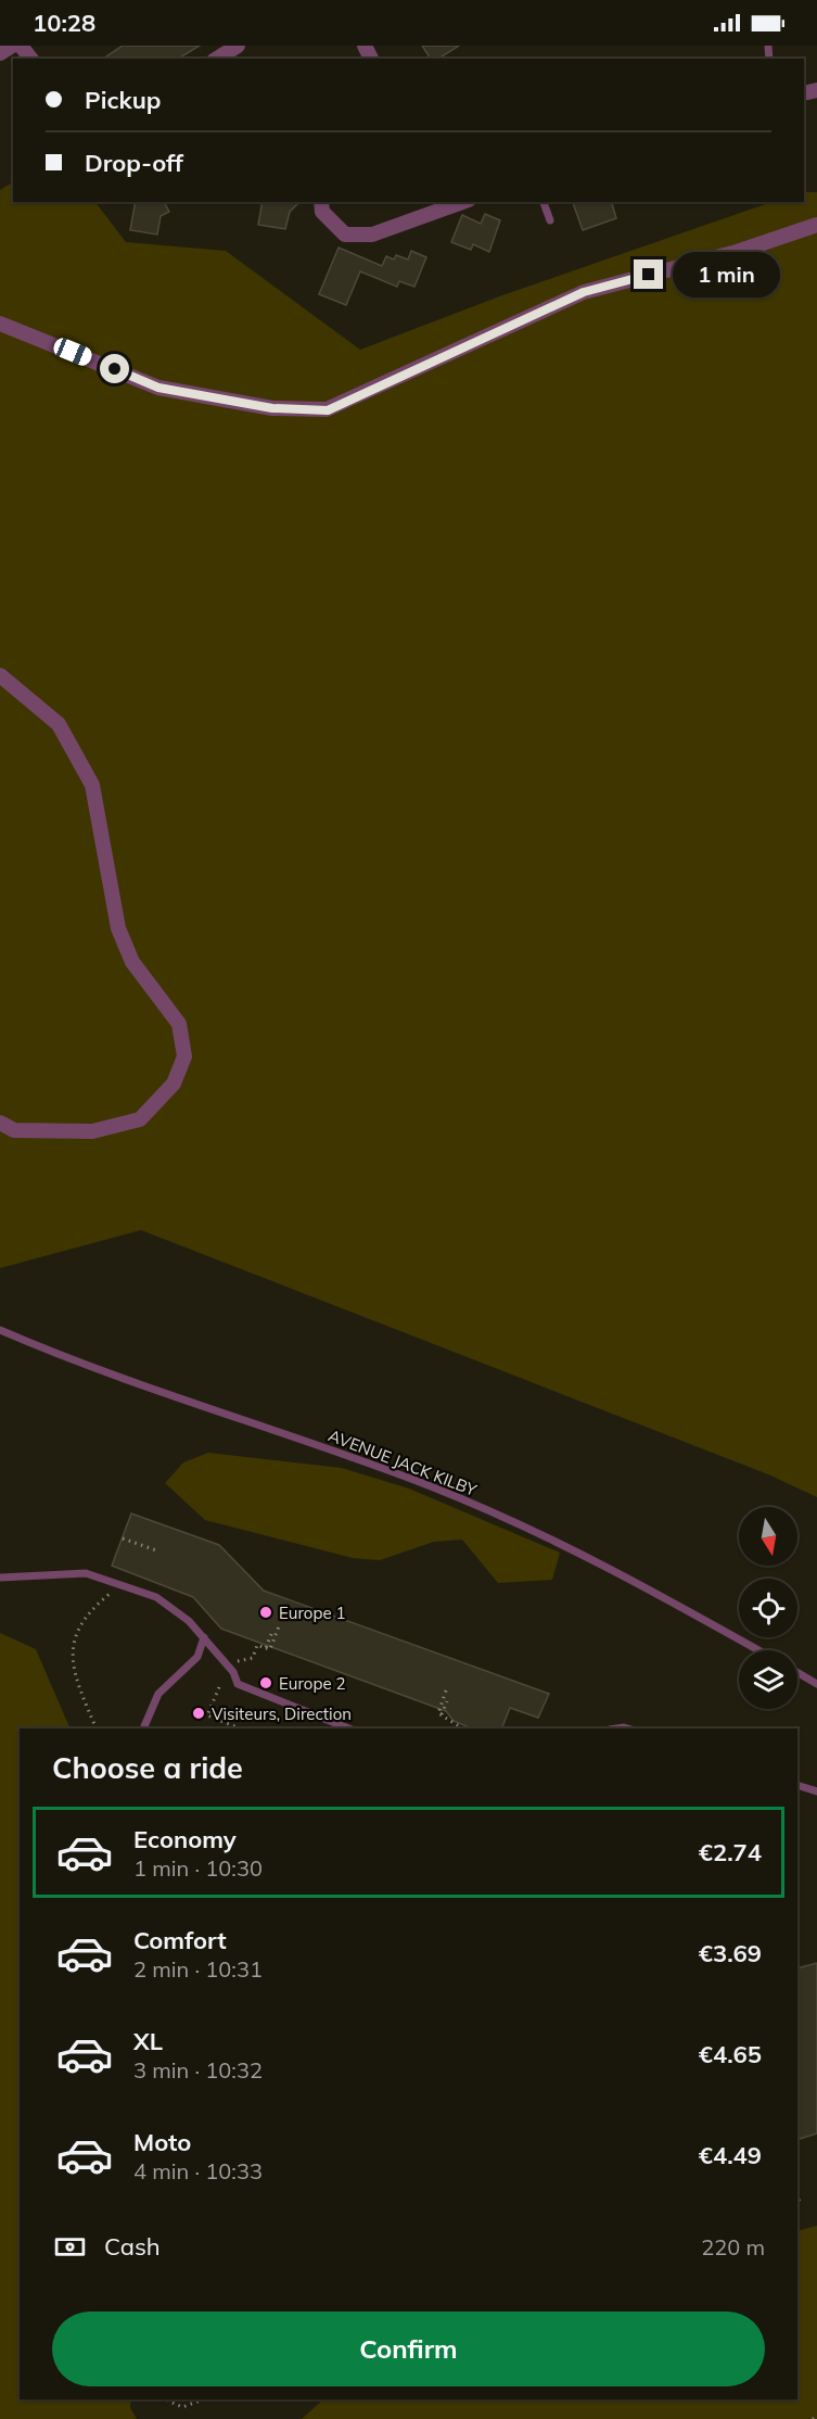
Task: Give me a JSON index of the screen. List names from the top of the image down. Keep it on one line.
{"streets":{"lane":["AVENUE JACK KILBY"]},"places":["Europe 1","Europe 2","Visiteurs, Direction"],"north":"bottom","page":{"status":"10:28","banner":["Pickup","Drop-off"],"bubble":"1 min","heading":"Choose a ride","list":[{"name":"Economy","note":"1 min · 10:30","value":"€2.74"},{"name":"Comfort","note":"2 min · 10:31","value":"€3.69"},{"name":"XL","note":"3 min · 10:32","value":"€4.65"},{"name":"Moto","note":"4 min · 10:33","value":"€4.49"}],"pay":["Cash","220 m"],"buttons":"Confirm"}}
